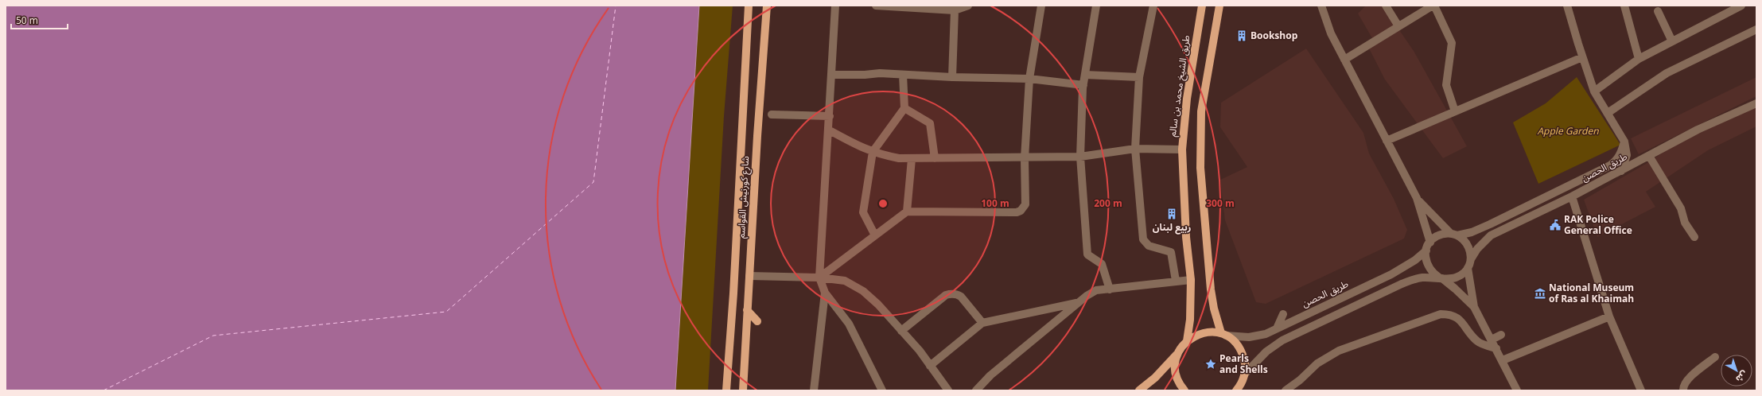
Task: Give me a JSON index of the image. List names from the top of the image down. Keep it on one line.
{"streets":{"main road":["طريق الشيخ محمد بن سالم","شارع كورنيش القواسم"],"street":["طريق الحصن"]},"parks":["Apple Garden"],"places":{"building":["Bookshop","ربيع لبنان"],"public building":["RAK Police General Office"],"museum":["National Museum of Ras al Khaimah"],"place":["Pearls and Shells"]},"scale_bar":"50 m","north":"bottom right","rings":["100 m","200 m","300 m"]}
